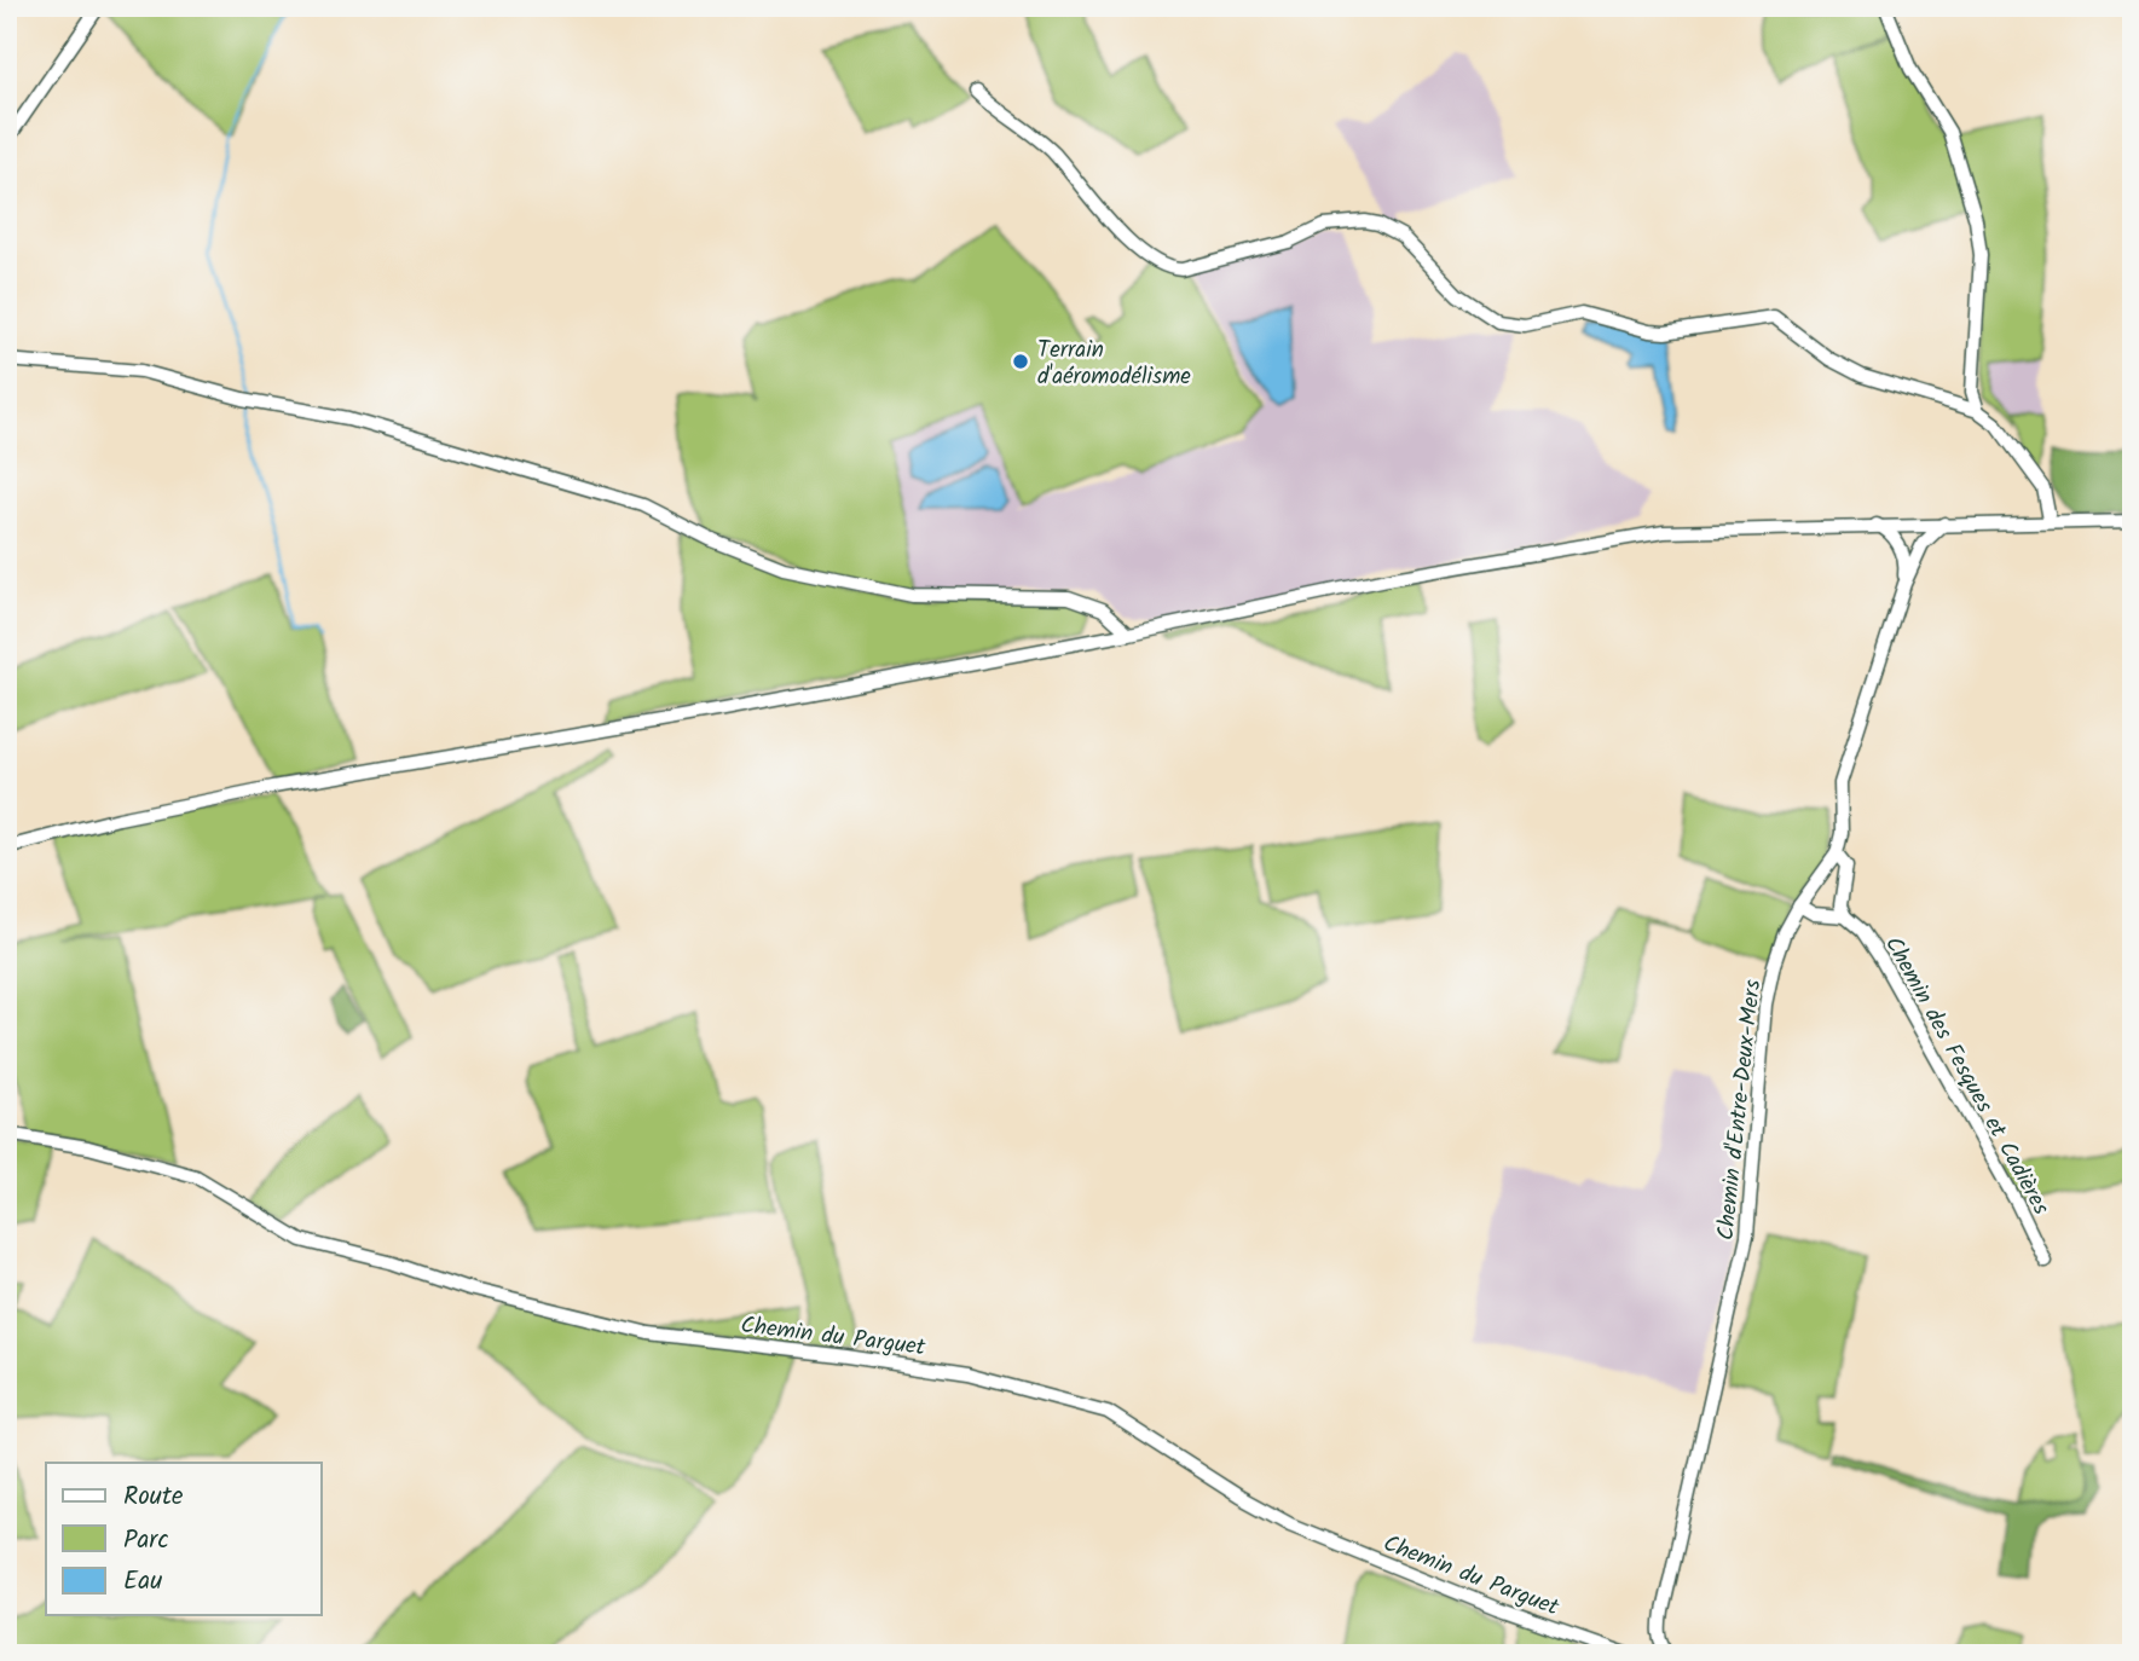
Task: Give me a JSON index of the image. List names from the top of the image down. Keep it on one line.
{"streets":{"street":["Chemin des Fesques et Cadières","Chemin d'Entre-Deux-Mers","Chemin du Parguet"]},"places":["Terrain d'aéromodélisme"],"legend":["Route","Parc","Eau"]}
